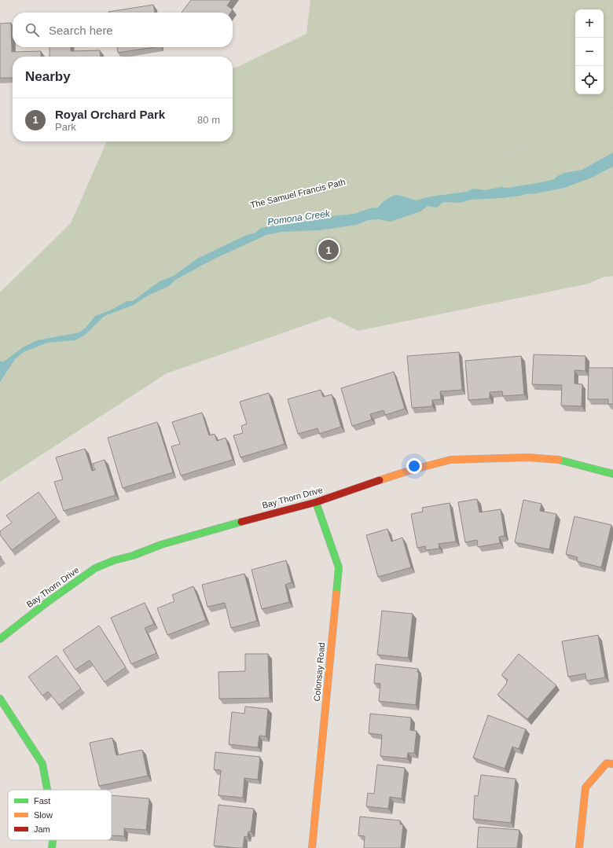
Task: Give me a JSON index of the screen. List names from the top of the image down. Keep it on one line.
{"streets":{"street":["Bay Thorn Drive","Colonsay Road"],"path":["The Samuel Francis Path"]},"crossings":[["Bay Thorn Drive","Colonsay Road"]],"water":["Pomona Creek"],"legend":["Fast","Slow","Jam"],"page":{"map_buttons":["+","−"],"search":"Search here","heading":"Nearby","list":[{"mark":"1","name":"Royal Orchard Park","note":"Park","value":"80 m"}],"pins":"1"}}
